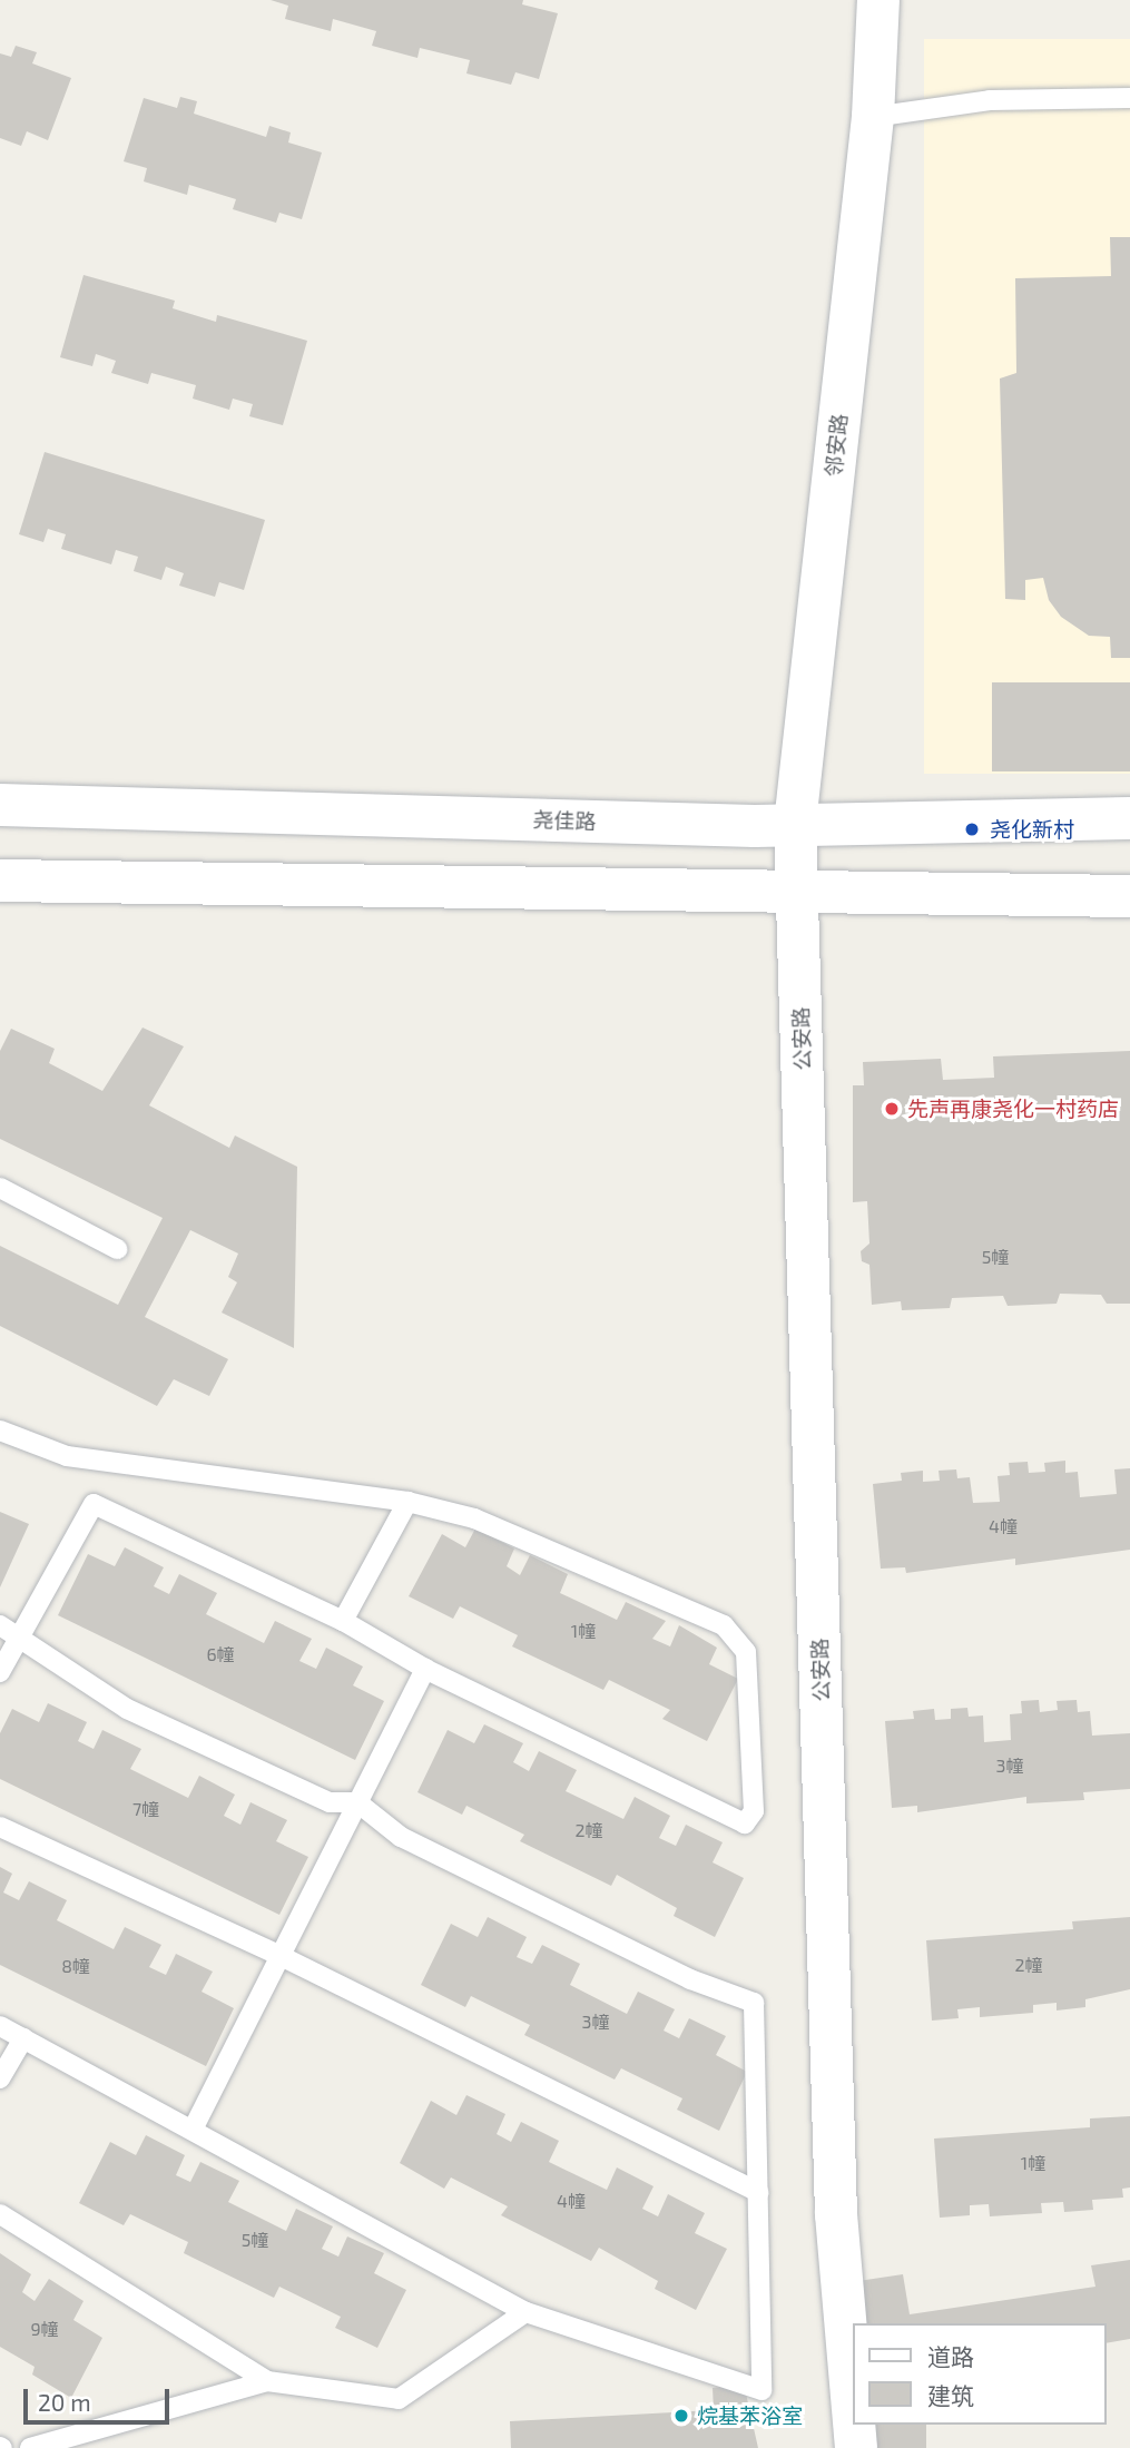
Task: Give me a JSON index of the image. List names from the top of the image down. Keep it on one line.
{"streets":{"street":["邻安路","尧佳路","公安路"]},"crossings":[["邻安路","尧佳路"],["邻安路","公安路"]],"places":["尧化新村","先声再康尧化一村药店","烷基苯浴室"],"house_numbers":["5幢","4幢","1幢","6幢","3幢","7幢","2幢","2幢","8幢","3幢","1幢","4幢","5幢","9幢"],"legend":["道路","建筑"],"scale_bar":"20 m"}
